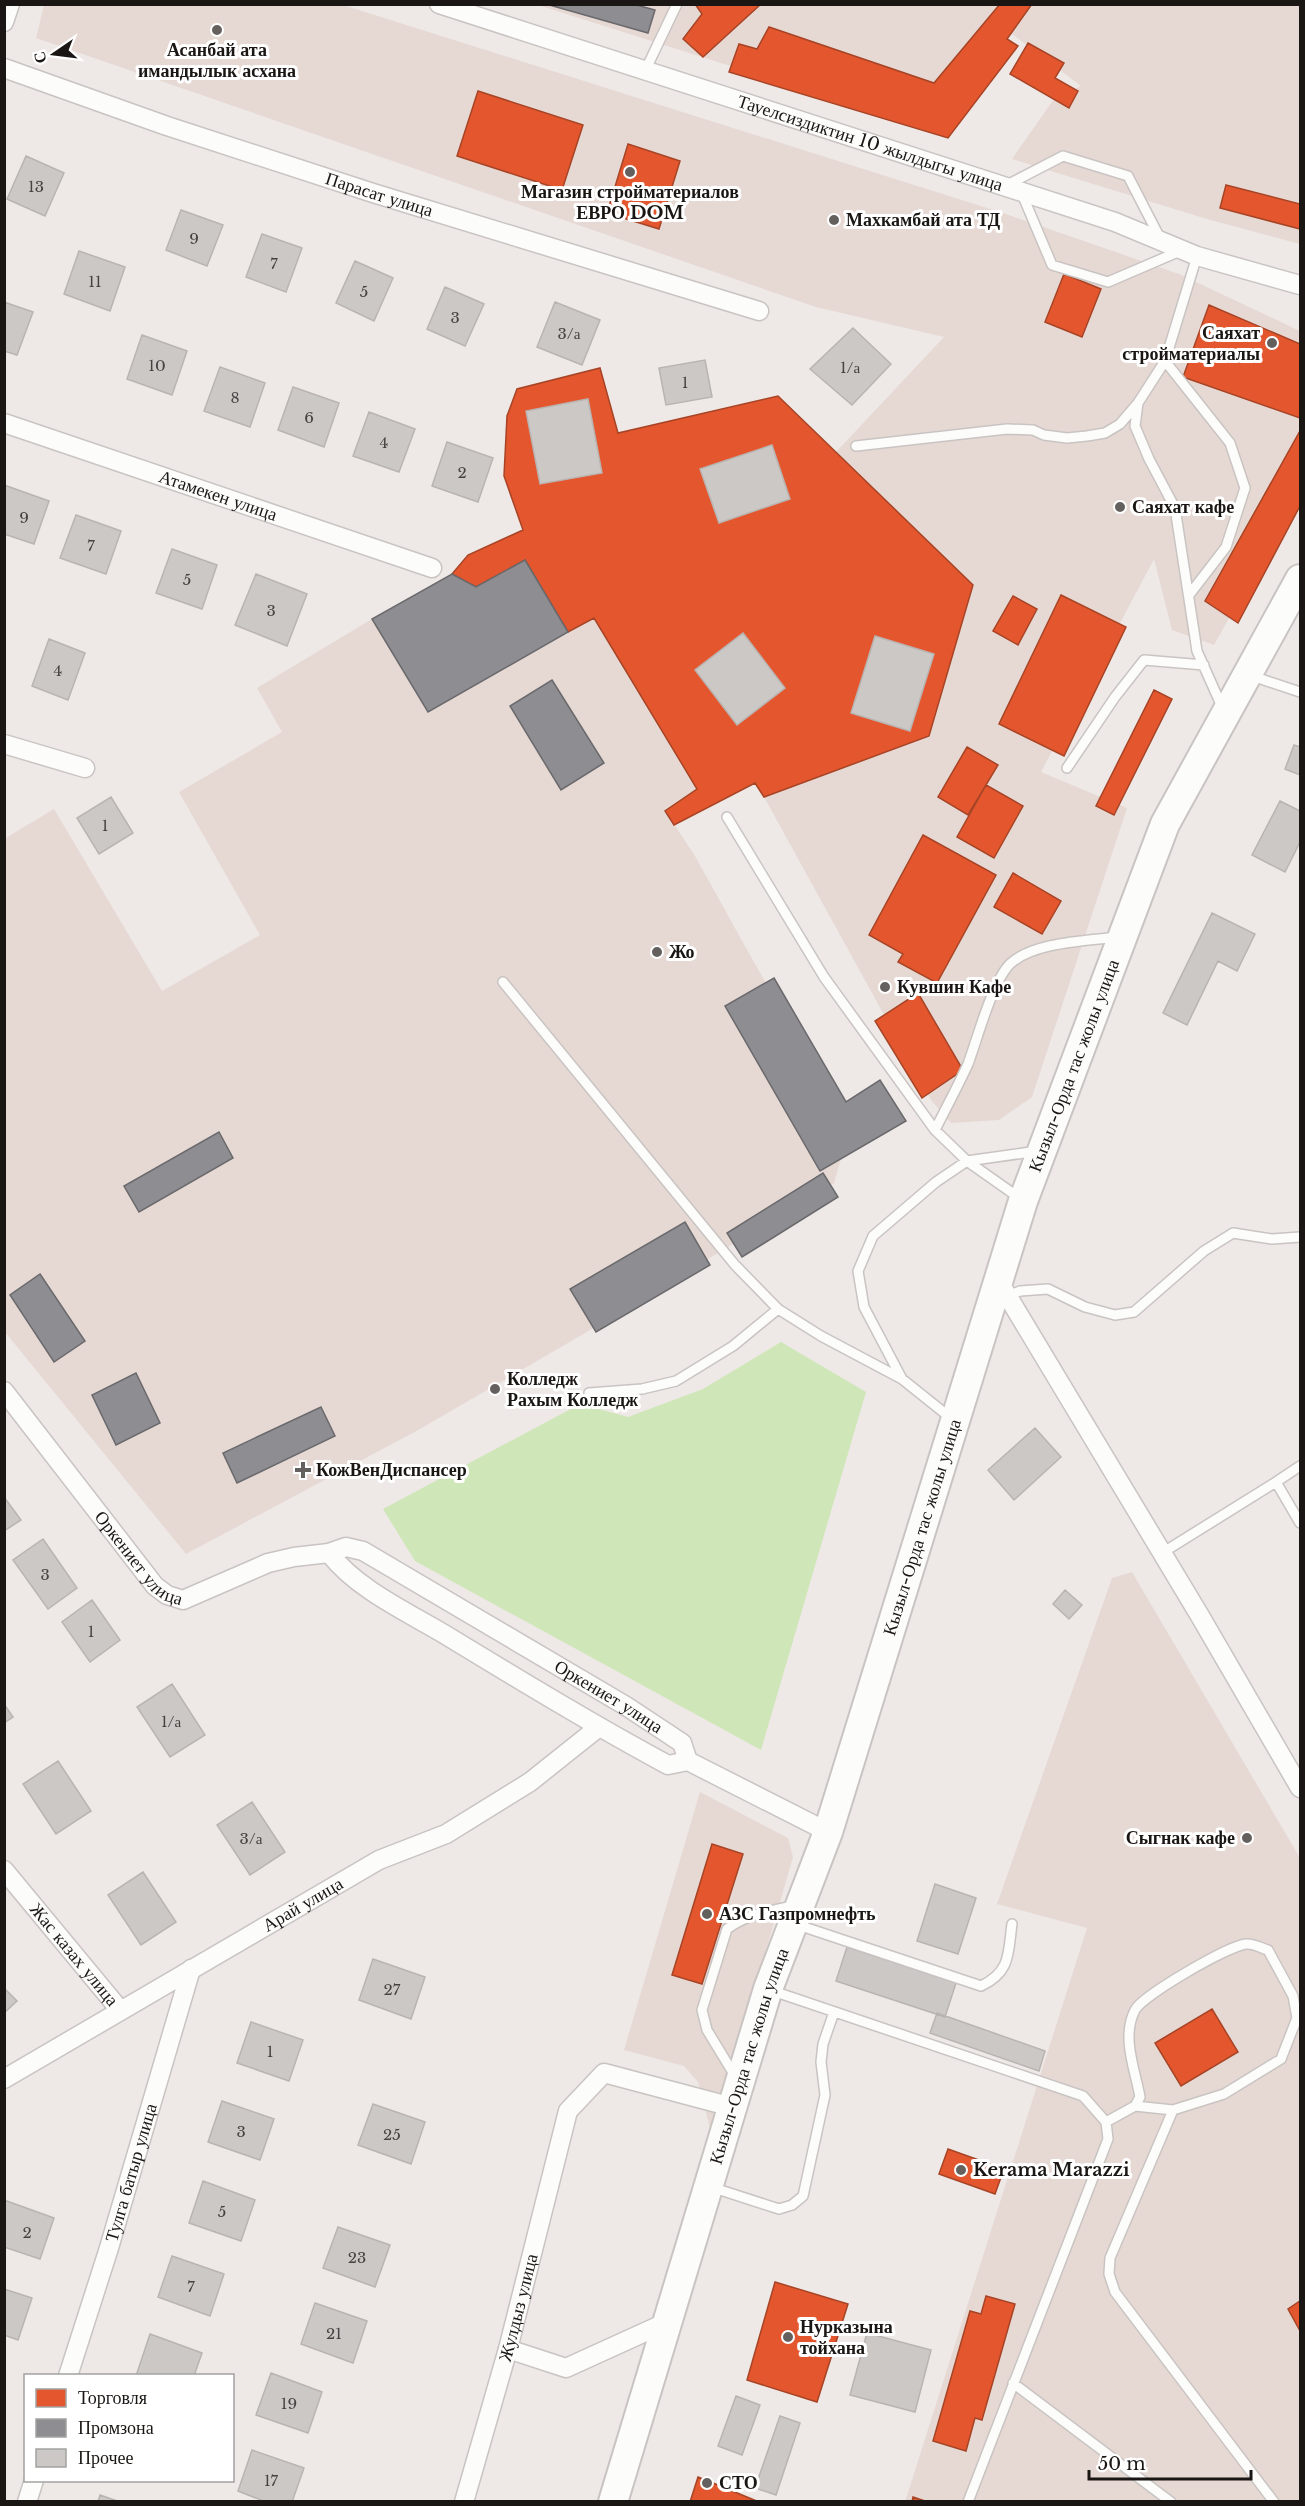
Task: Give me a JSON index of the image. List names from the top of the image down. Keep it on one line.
{"streets":{"main road":["Кызыл-Орда тас жолы улица"],"street":["Тауелсиздиктин 10 жылдыгы улица","Парасат улица","Атамекен улица","Оркениет улица","Арай улица","Жас казах улица","Тулга батыр улица","Жулдыз улица"]},"crossings":[["Кызыл-Орда тас жолы улица","Оркениет улица"],["Кызыл-Орда тас жолы улица","Жулдыз улица"],["Оркениет улица","Арай улица"],["Арай улица","Жас казах улица"],["Арай улица","Тулга батыр улица"]],"places":{"other":["Асанбай ата имандылык асхана","Магазин стройматериалов ЕВРО DOM","Махкамбай ата ТД","Саяхат стройматериалы","Саяхат кафе","Жо","Кувшин Кафе","Колледж Рахым Колледж","Сыгнак кафе","АЗС Газпромнефть","Kerama Marazzi","Нурказына тойхана","СТО"],"health":["КожВенДиспансер"]},"house_numbers":["13","9","7","11","5","3","3/а","10","1/а","1","8","6","4","2","9","7","5","3","4","1","3","1","1/а","3/а","27","1","3","25","5","2","23","7","21","19","17"],"legend":["Торговля","Промзона","Прочее"],"scale_bar":"50 m","north":"left"}
